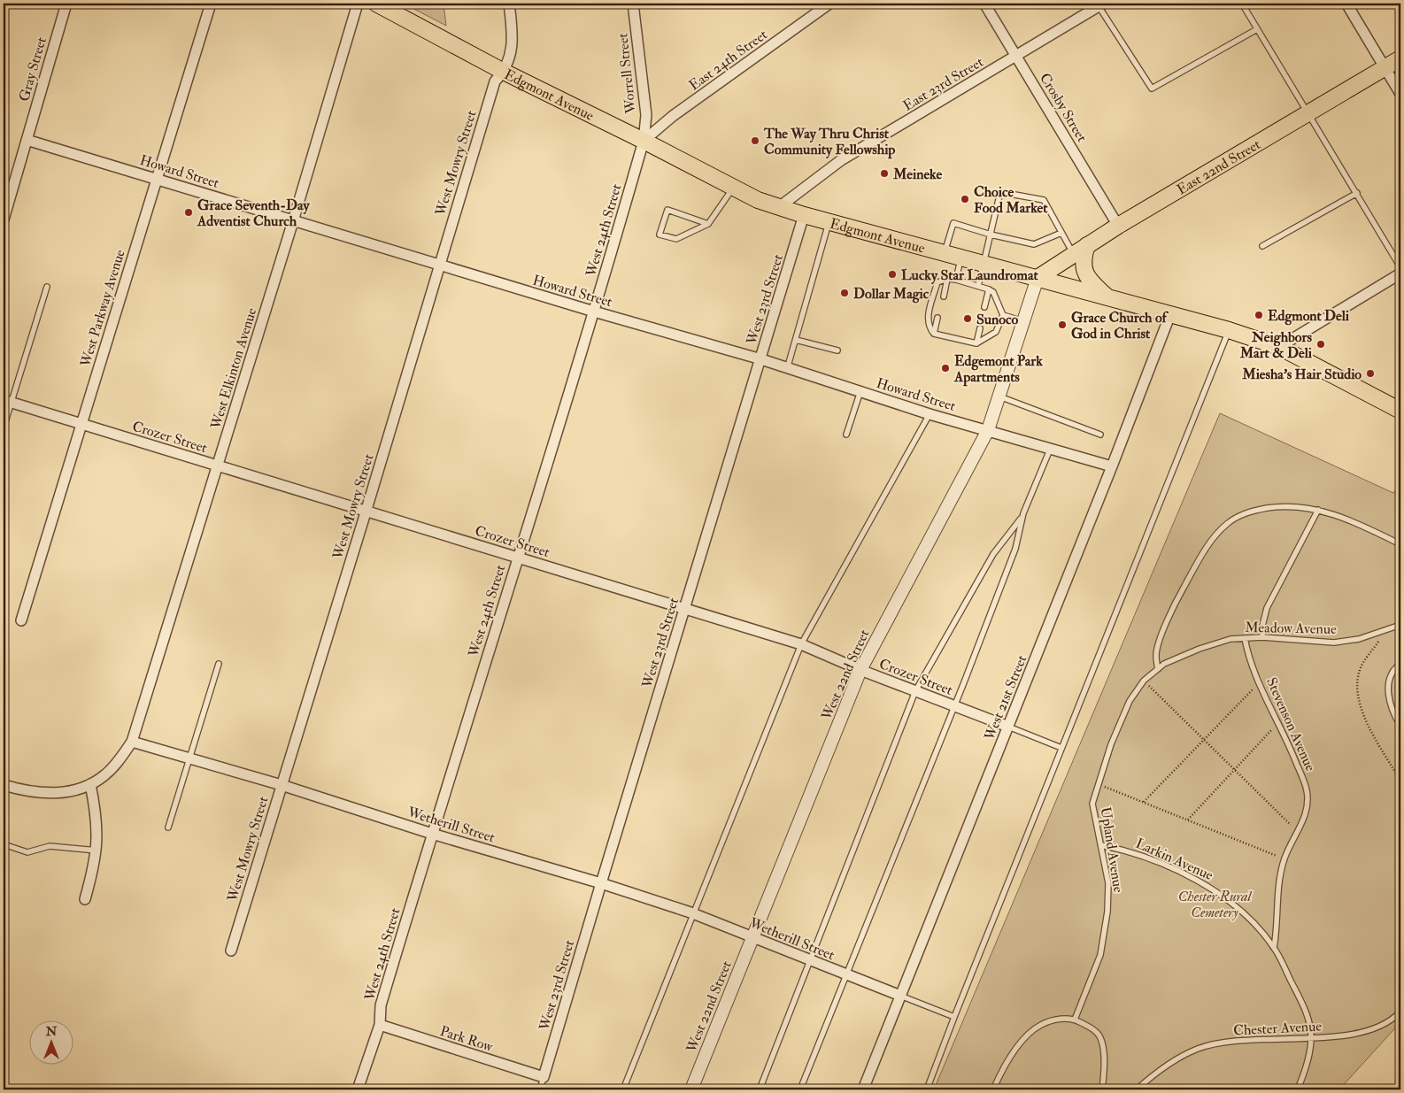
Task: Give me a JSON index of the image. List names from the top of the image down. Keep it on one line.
{"streets":{"main road":["Edgmont Avenue","East 22nd Street"],"street":["East 24th Street","Gray Street","Worrell Street","East 23rd Street","Crosby Street","West Mowry Street","Howard Street","West 24th Street","West 23rd Street","West Parkway Avenue","West Elkinton Avenue","Crozer Street","West 22nd Street","West 21st Street","Wetherill Street","Park Row"],"lane":["Meadow Avenue","Stevenson Avenue","Upland Avenue","Larkin Avenue","Chester Avenue"]},"crossings":[["East 24th Street","Worrell Street"],["East 24th Street","Edgmont Avenue"],["East 24th Street","West 24th Street"],["Gray Street","Howard Street"],["Worrell Street","Edgmont Avenue"],["Worrell Street","West 24th Street"],["East 23rd Street","Edgmont Avenue"],["East 23rd Street","Crosby Street"],["Edgmont Avenue","West Mowry Street"],["Edgmont Avenue","East 22nd Street"],["Edgmont Avenue","West 24th Street"],["Edgmont Avenue","West 23rd Street"],["Edgmont Avenue","West 22nd Street"],["Edgmont Avenue","West 21st Street"],["Crosby Street","East 22nd Street"],["West Mowry Street","Howard Street"],["West Mowry Street","Crozer Street"],["West Mowry Street","Wetherill Street"],["East 22nd Street","West 22nd Street"],["Howard Street","West 24th Street"],["Howard Street","West 23rd Street"],["Howard Street","West Parkway Avenue"],["Howard Street","West Elkinton Avenue"],["Howard Street","West 22nd Street"],["Howard Street","West 21st Street"],["West 24th Street","Crozer Street"],["West 24th Street","Wetherill Street"],["West 24th Street","Park Row"],["West 23rd Street","Crozer Street"],["West 23rd Street","Wetherill Street"],["West 23rd Street","Park Row"],["West Parkway Avenue","Crozer Street"],["West Elkinton Avenue","Crozer Street"],["West Elkinton Avenue","Wetherill Street"],["Crozer Street","West 22nd Street"],["Crozer Street","West 21st Street"],["Meadow Avenue","Stevenson Avenue"],["Meadow Avenue","Upland Avenue"],["West 22nd Street","Wetherill Street"],["West 21st Street","Wetherill Street"],["Stevenson Avenue","Larkin Avenue"],["Upland Avenue","Larkin Avenue"],["Larkin Avenue","Chester Avenue"]],"parks":["Chester Rural Cemetery"],"places":["The Way Thru Christ Community Fellowship","Meineke","Choice Food Market","Grace Seventh-Day Adventist Church","Lucky Star Laundromat","Dollar Magic","Edgmont Deli","Sunoco","Grace Church of God in Christ","Neighbors Mart & Deli","Edgemont Park Apartments","Miesha's Hair Studio"],"north":"top"}
